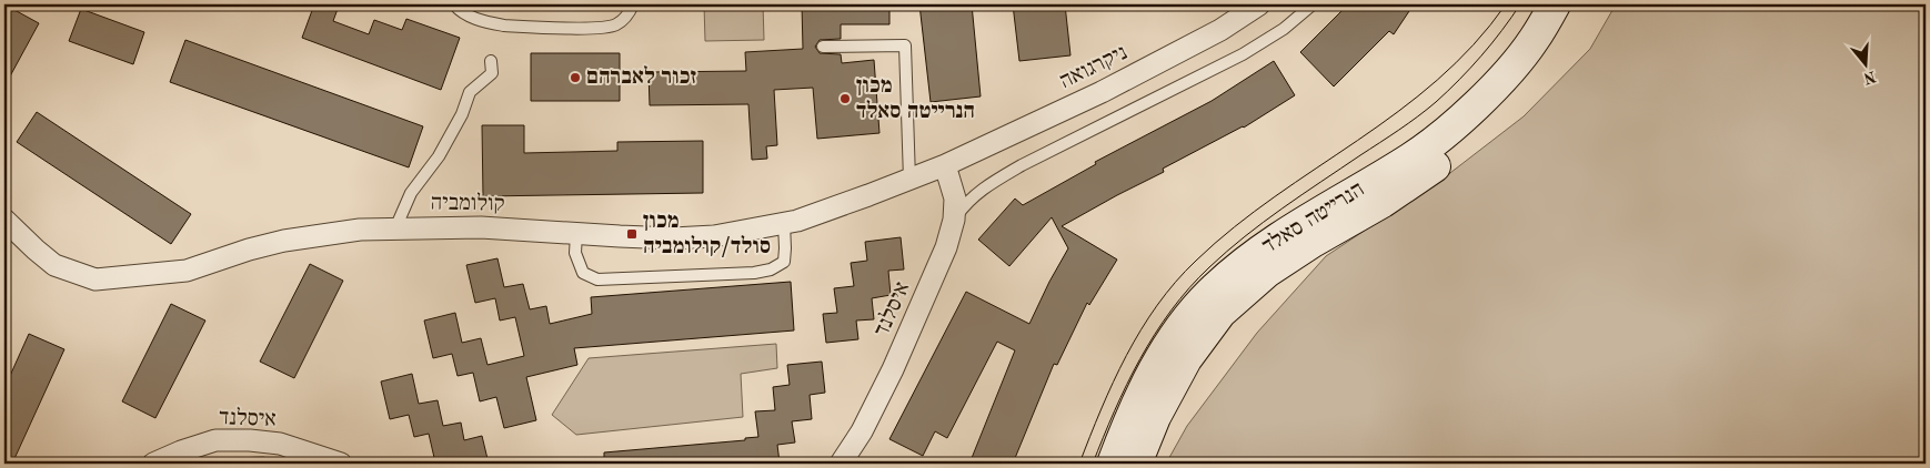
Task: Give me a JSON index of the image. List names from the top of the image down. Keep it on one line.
{"streets":{"main road":["הנרייטה סאלד"],"street":["ניקרגואה","קולומביה","איסלנד"]},"crossings":[["ניקרגואה","קולומביה"],["ניקרגואה","איסלנד"],["קולומביה","איסלנד"]],"places":{"other":["זכור לאברהם","מכון הנרייטה סאלד"],"transit":["מכון סולד/קולומביה"]},"north":"bottom"}
